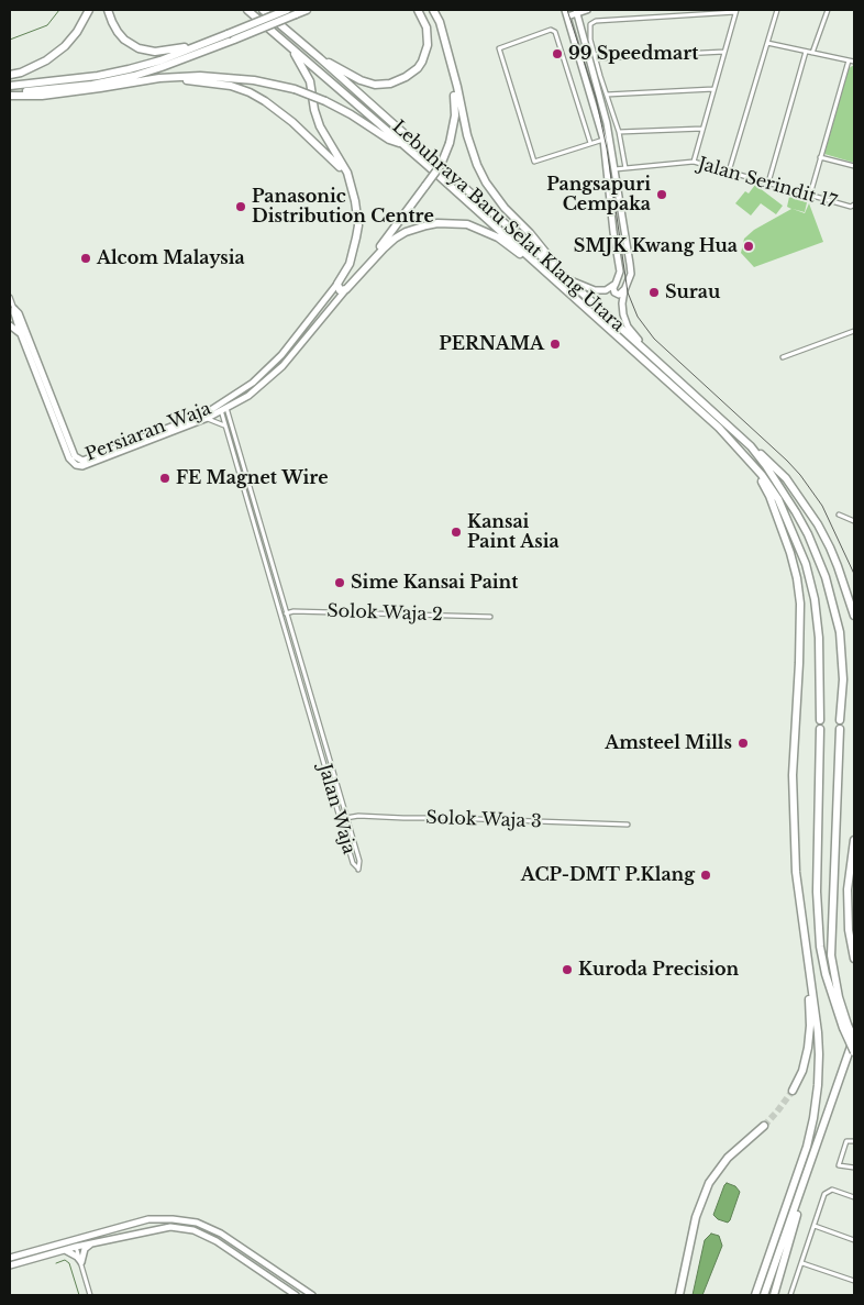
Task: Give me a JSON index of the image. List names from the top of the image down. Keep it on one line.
{"streets":{"highway":["Lebuhraya Baru Selat Klang Utara"],"street":["Jalan Serindit 17","Persiaran Waja","Solok Waja 2","Jalan Waja","Solok Waja 3"]},"crossings":[["Persiaran Waja","Jalan Waja"],["Solok Waja 2","Jalan Waja"],["Jalan Waja","Solok Waja 3"]],"places":["99 Speedmart","Pangsapuri Cempaka","Panasonic Distribution Centre","SMJK Kwang Hua","Alcom Malaysia","Surau","PERNAMA","FE Magnet Wire","Kansai Paint Asia","Sime Kansai Paint","Amsteel Mills","ACP-DMT P.Klang","Kuroda Precision"]}
